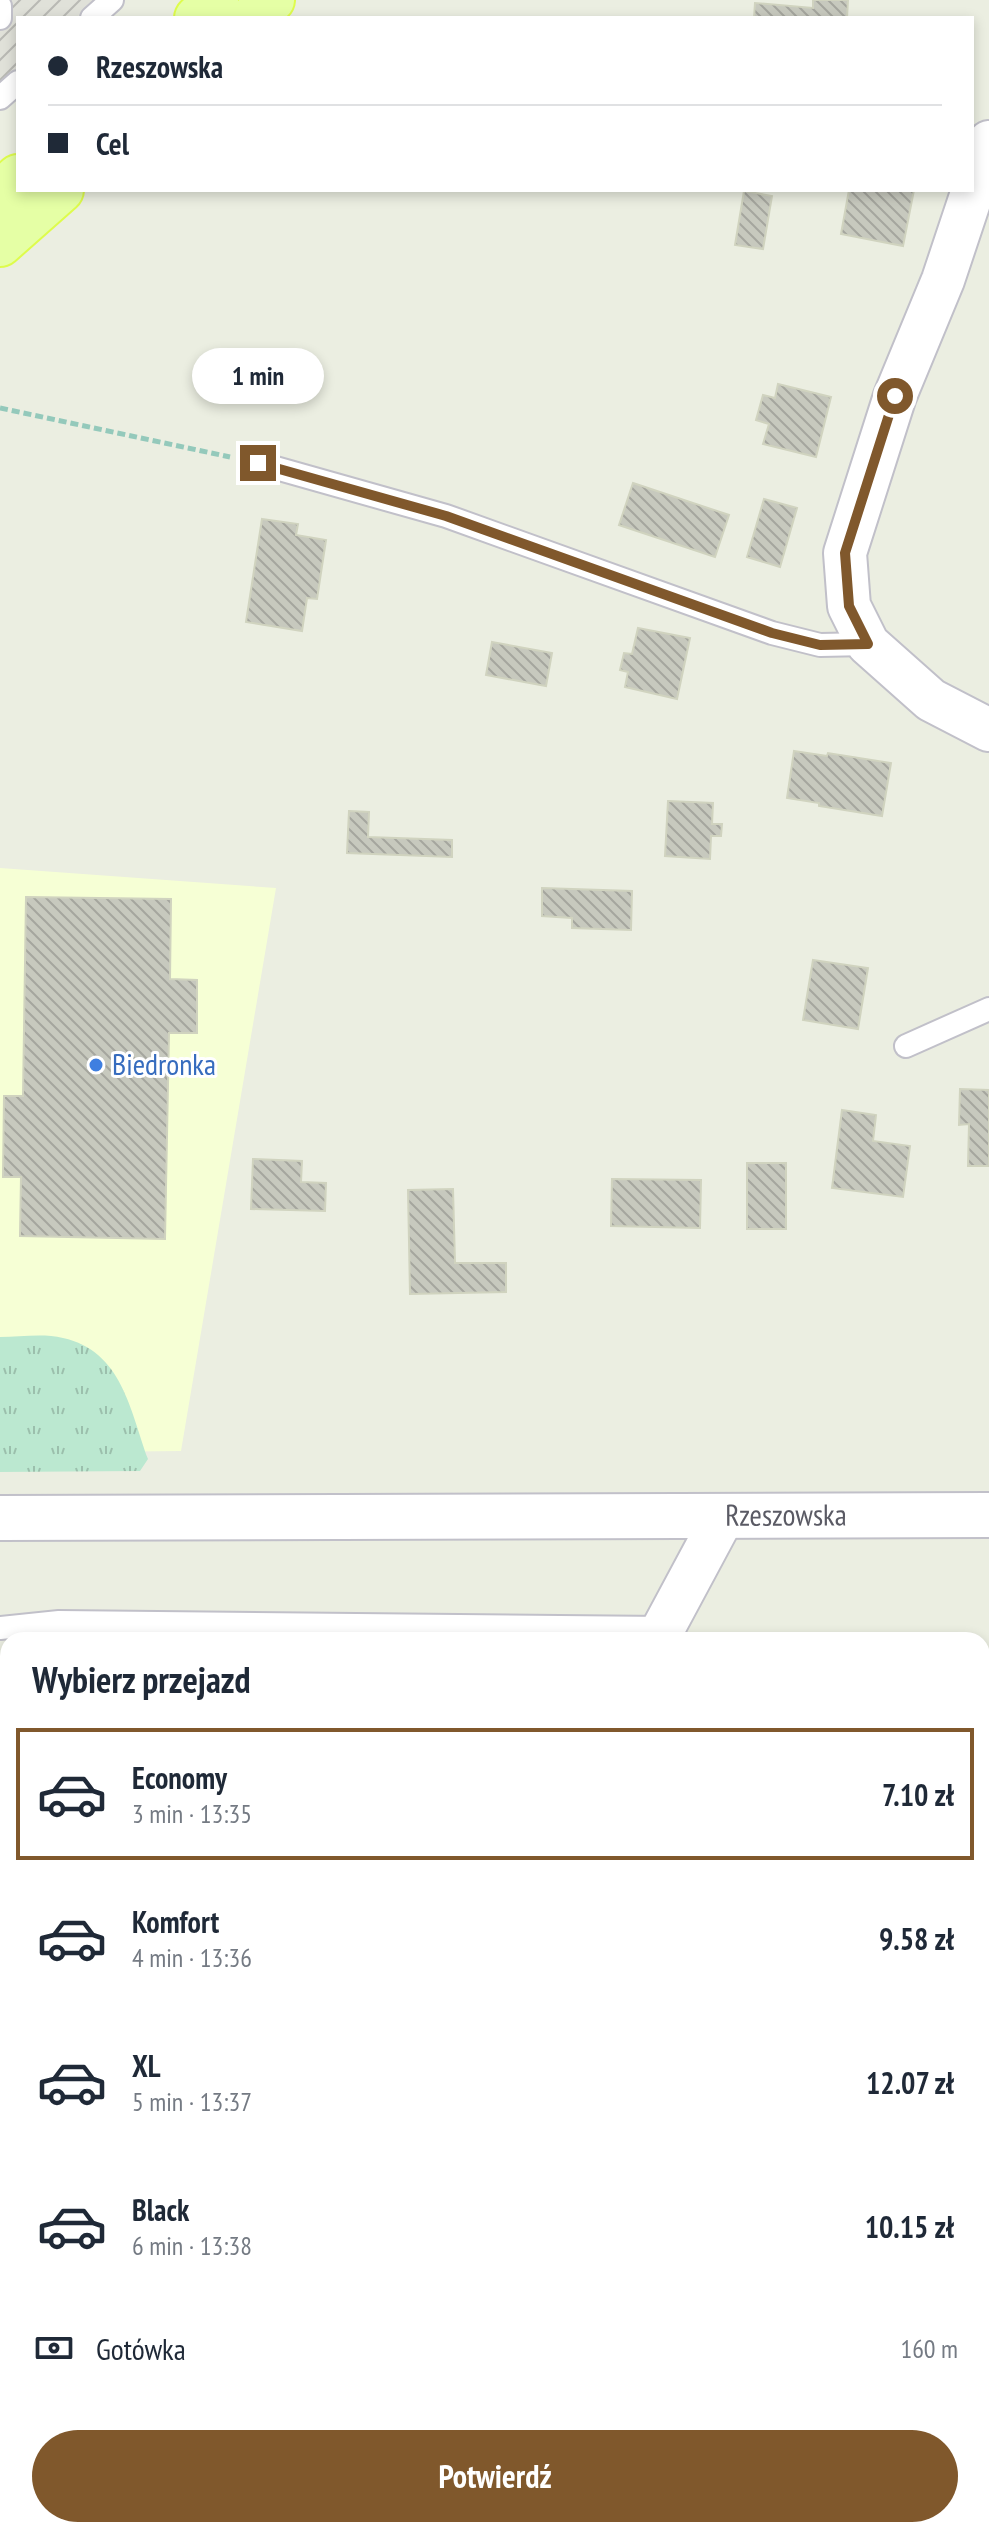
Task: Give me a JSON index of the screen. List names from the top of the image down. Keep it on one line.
{"streets":{"street":["Rzeszowska"]},"places":["Biedronka"],"page":{"banner":["Rzeszowska","Cel"],"bubble":"1 min","heading":"Wybierz przejazd","list":[{"name":"Economy","note":"3 min · 13:35","value":"7.10 zł"},{"name":"Komfort","note":"4 min · 13:36","value":"9.58 zł"},{"name":"XL","note":"5 min · 13:37","value":"12.07 zł"},{"name":"Black","note":"6 min · 13:38","value":"10.15 zł"}],"pay":["Gotówka","160 m"],"buttons":"Potwierdź"}}
